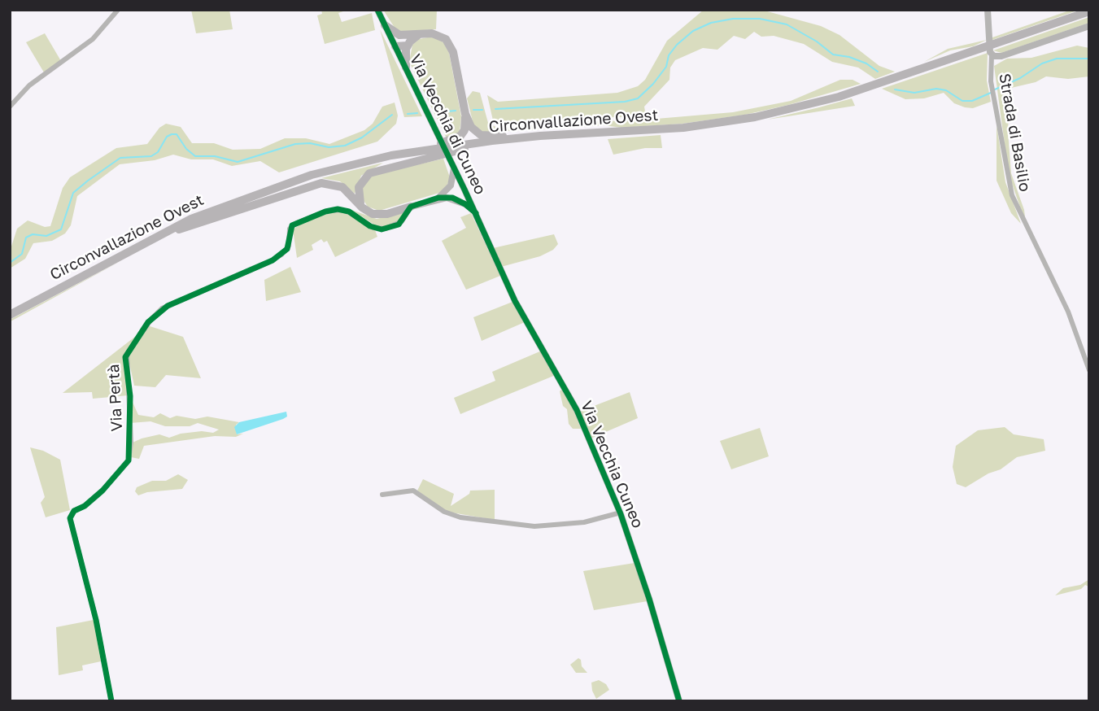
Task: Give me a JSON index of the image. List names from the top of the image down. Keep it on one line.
{"streets":{"highway":["Circonvallazione Ovest"],"street":["Via Vecchia di Cuneo","Strada di Basilio","Via Pertà","Via Vecchia Cuneo"]},"crossings":[["Via Vecchia di Cuneo","Via Vecchia Cuneo"]]}
